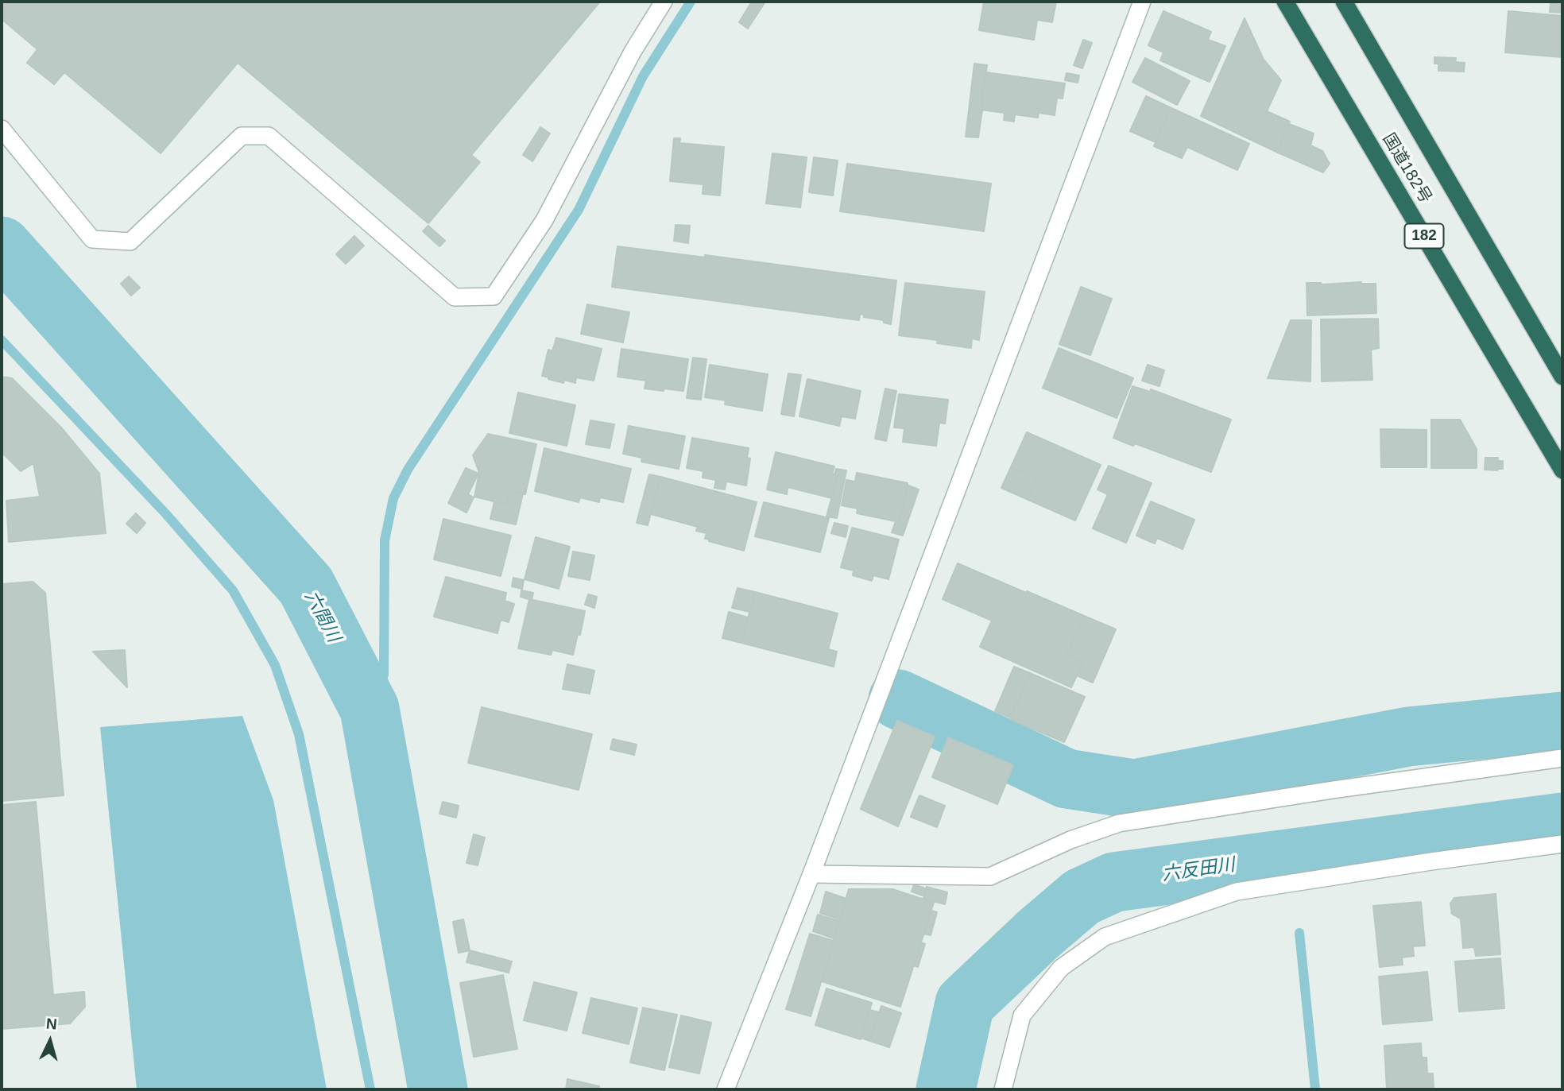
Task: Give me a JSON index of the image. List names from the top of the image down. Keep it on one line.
{"streets":{"highway":["国道182号","182"]},"water":["六間川","六反田川"],"north":"top"}
